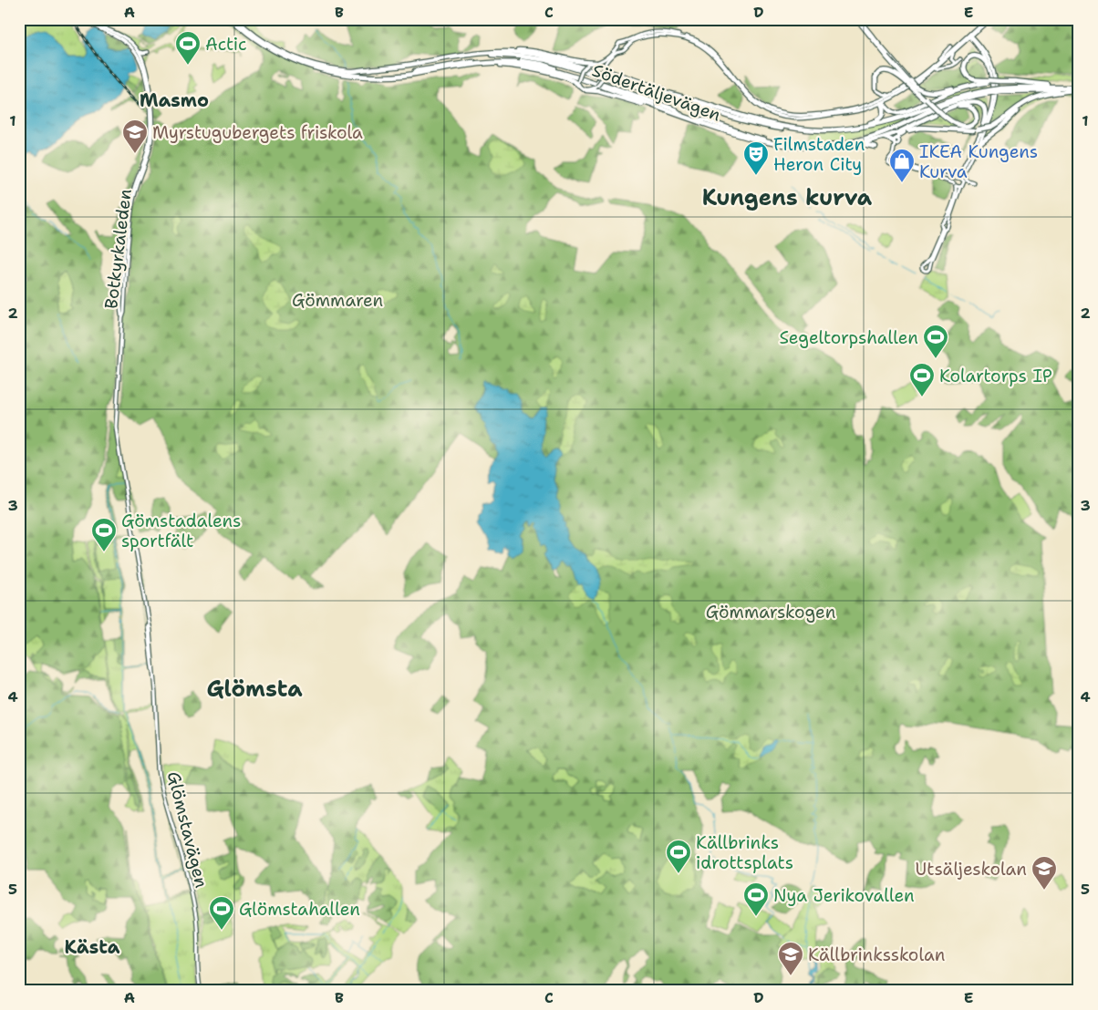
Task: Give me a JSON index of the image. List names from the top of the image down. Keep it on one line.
{"streets":{"highway":["Södertäljevägen"],"main road":["Botkyrkaleden","Glömstavägen"]},"crossings":[["Botkyrkaleden","Glömstavägen"]],"districts":["Masmo","Kungens kurva","Glömsta","Kästa"],"parks":["Gömmaren","Gömmarskogen"],"places":{"sports":["Actic","Segeltorpshallen","Kolartorps IP","Gömstadalens sportfält","Källbrinks idrottsplats","Nya Jerikovallen","Glömstahallen"],"school or university":["Myrstugubergets friskola","Utsäljeskolan","Källbrinksskolan"],"theatre":["Filmstaden Heron City"],"shop":["IKEA Kungens Kurva"]},"grid":{"columns":["A","B","C","D","E"],"rows":["1","2","3","4","5"]}}
